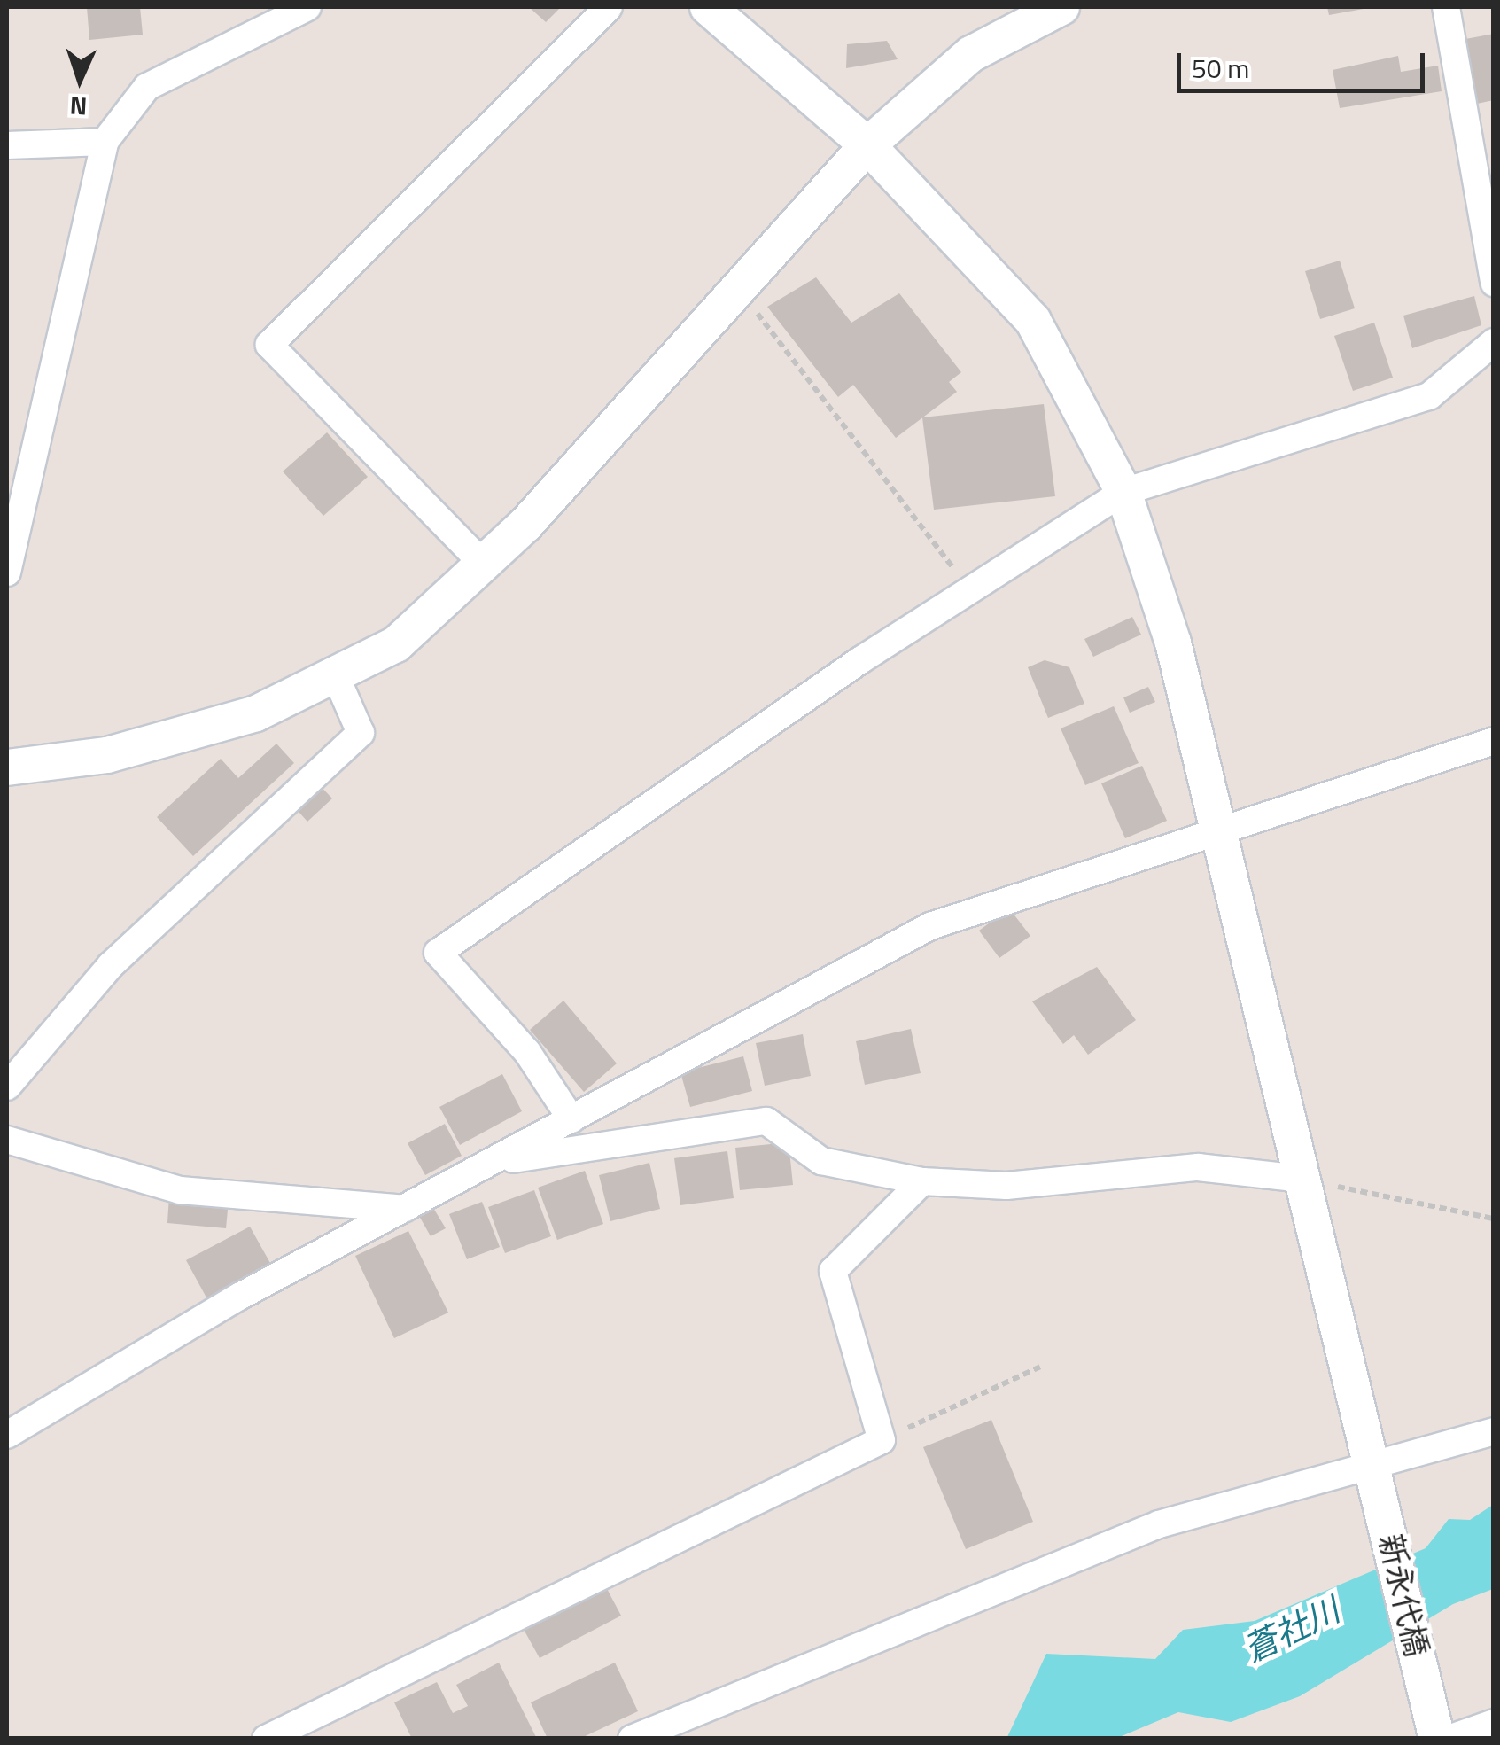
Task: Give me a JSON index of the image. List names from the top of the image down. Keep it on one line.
{"streets":{"street":["新永代橋"]},"water":["蒼社川"],"scale_bar":"50 m","north":"bottom"}
